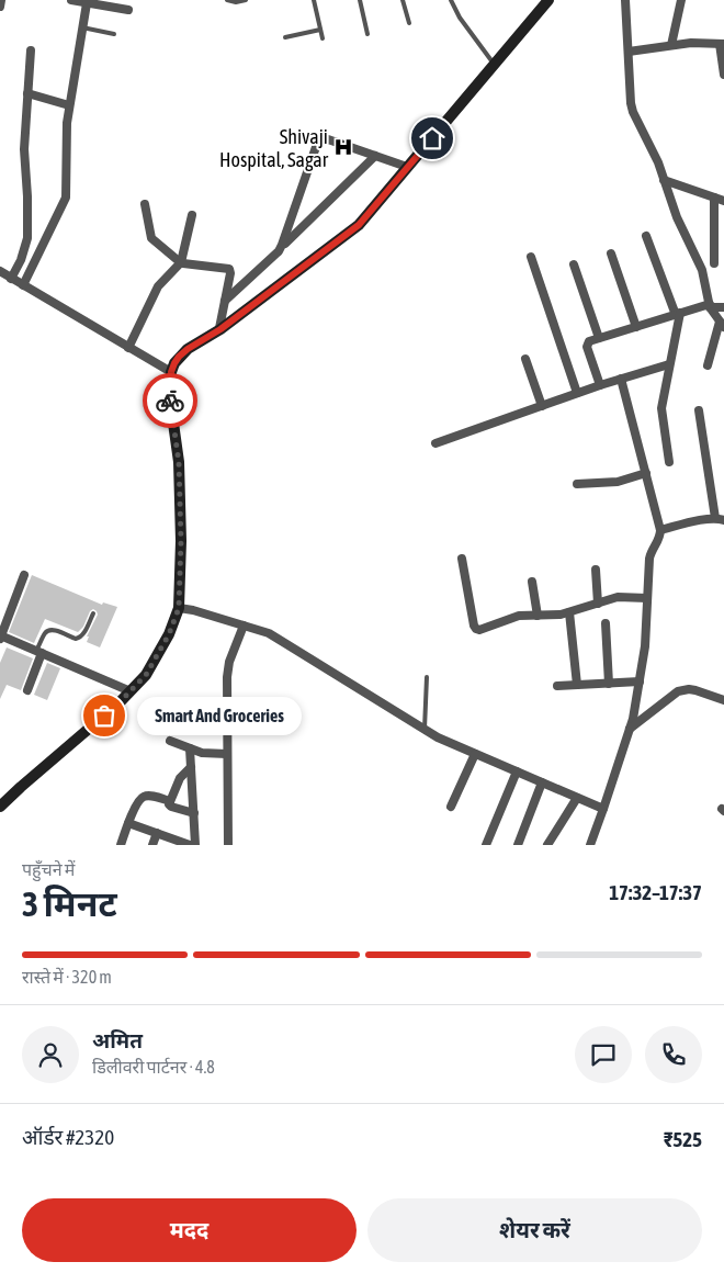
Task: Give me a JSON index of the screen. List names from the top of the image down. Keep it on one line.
{"places":{"hospital":["Shivaji Hospital, Sagar"],"other":["Smart And Groceries"]},"page":{"bubble":"Smart And Groceries","heading":["3 मिनट","पहुँचने में","17:32–17:37"],"panel":["अमित","डिलीवरी पार्टनर · 4.8","ऑर्डर #2320","₹525"],"bar":"रास्ते में · 320 m","buttons":["मदद","शेयर करें"]}}
